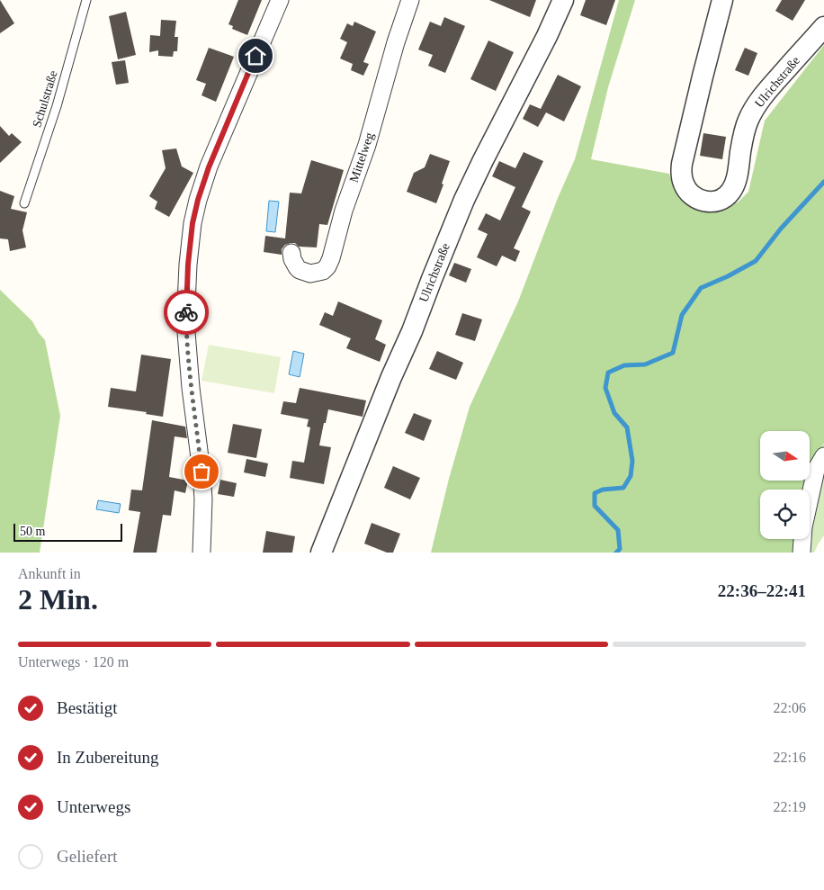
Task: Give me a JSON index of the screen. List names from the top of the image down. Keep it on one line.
{"streets":{"street":["Ulrichstraße","Mittelweg"],"lane":["Schulstraße"]},"scale_bar":"50 m","north":"right","page":{"scale":"50 m","heading":["2 Min.","Ankunft in","22:36–22:41"],"bar":"Unterwegs · 120 m","list":[["Bestätigt","22:06"],["In Zubereitung","22:16"],["Unterwegs","22:19"],"Geliefert"]}}
